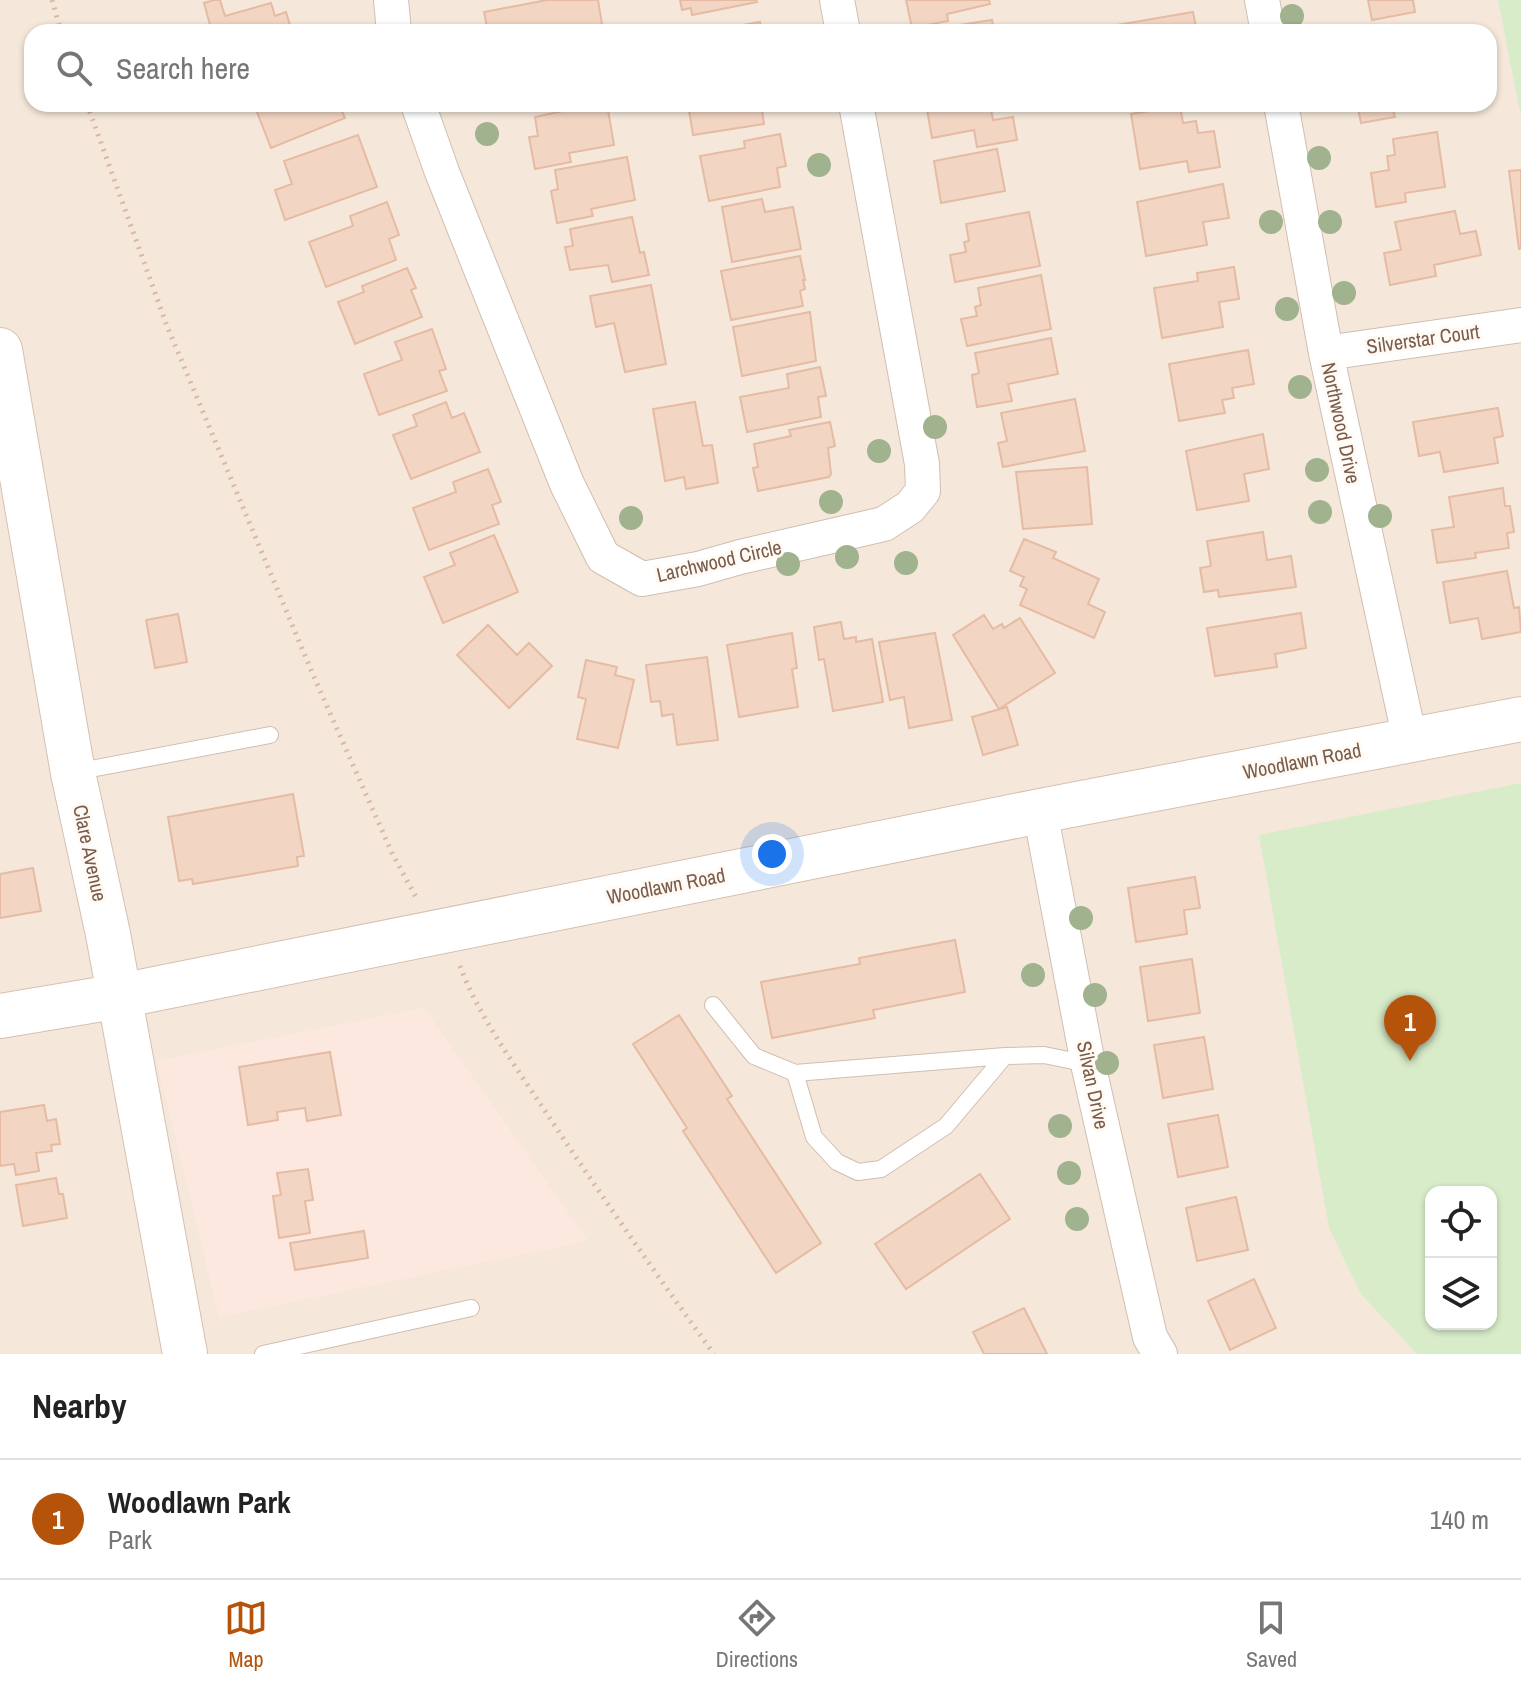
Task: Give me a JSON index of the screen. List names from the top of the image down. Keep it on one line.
{"streets":{"main road":["Woodlawn Road","Clare Avenue"],"street":["Silverstar Court","Northwood Drive","Larchwood Circle","Silvan Drive"]},"crossings":[["Silverstar Court","Northwood Drive"],["Northwood Drive","Woodlawn Road"],["Woodlawn Road","Clare Avenue"],["Woodlawn Road","Silvan Drive"]],"page":{"search":"Search here","pins":"1","heading":"Nearby","list":[{"mark":"1","name":"Woodlawn Park","note":"Park","value":"140 m"}],"nav":["Map","Directions","Saved"]}}
